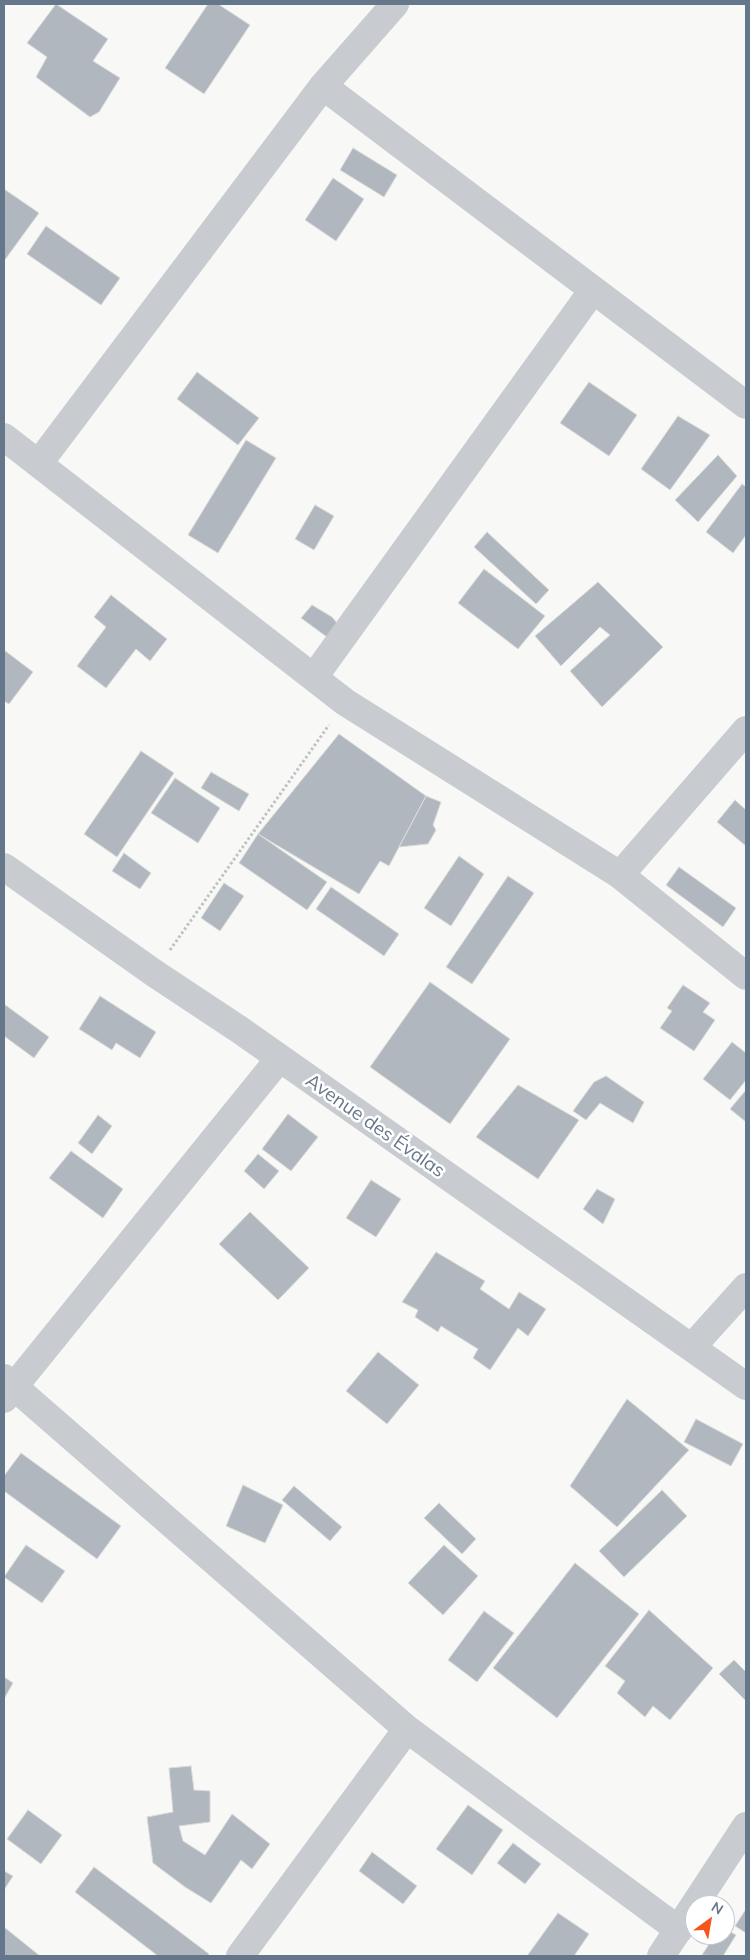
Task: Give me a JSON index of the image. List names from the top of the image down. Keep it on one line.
{"streets":{"street":["Avenue des Évalas"]},"north":"top right"}
